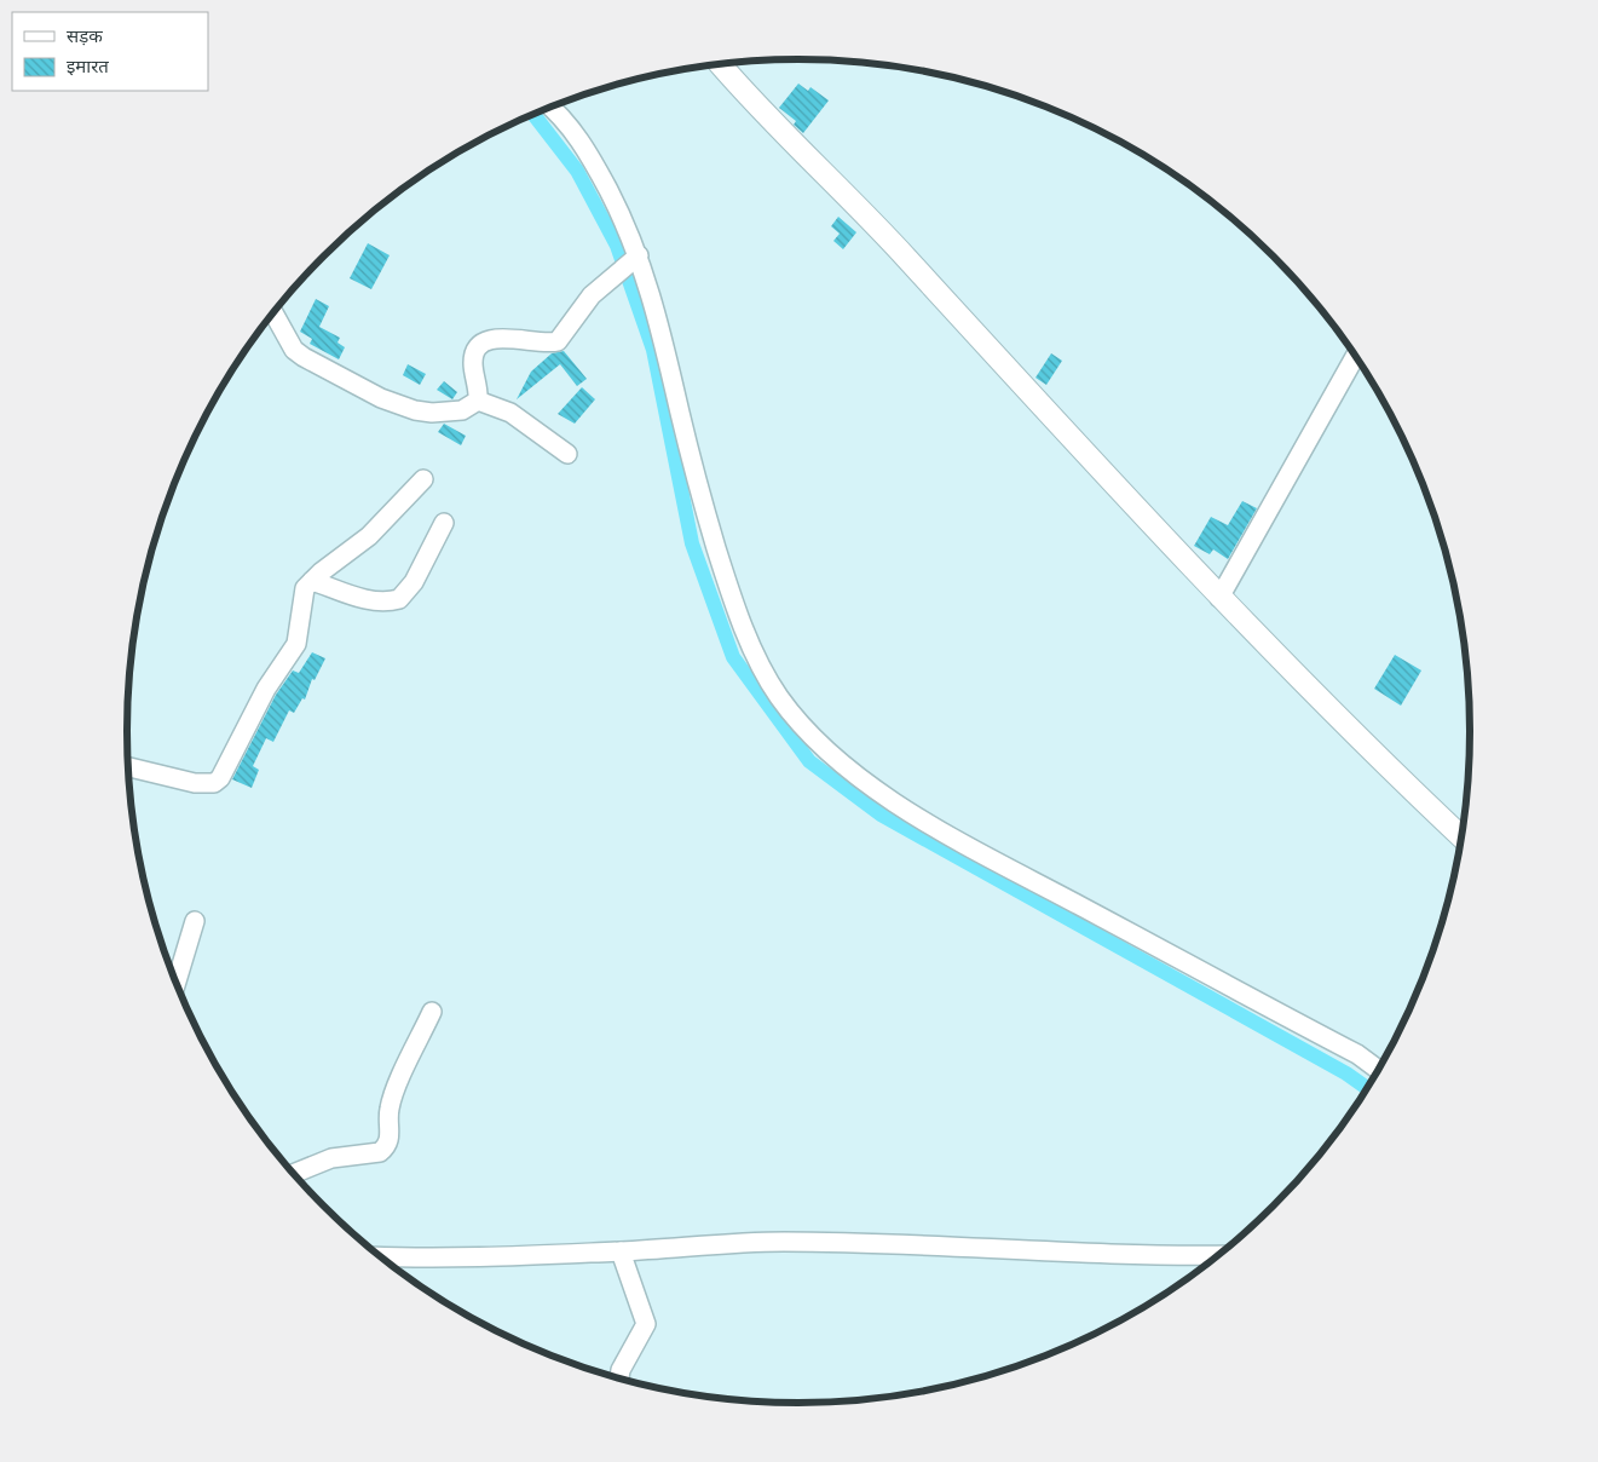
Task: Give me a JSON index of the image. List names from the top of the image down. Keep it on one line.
{"legend":["सड़क","इमारत"]}
